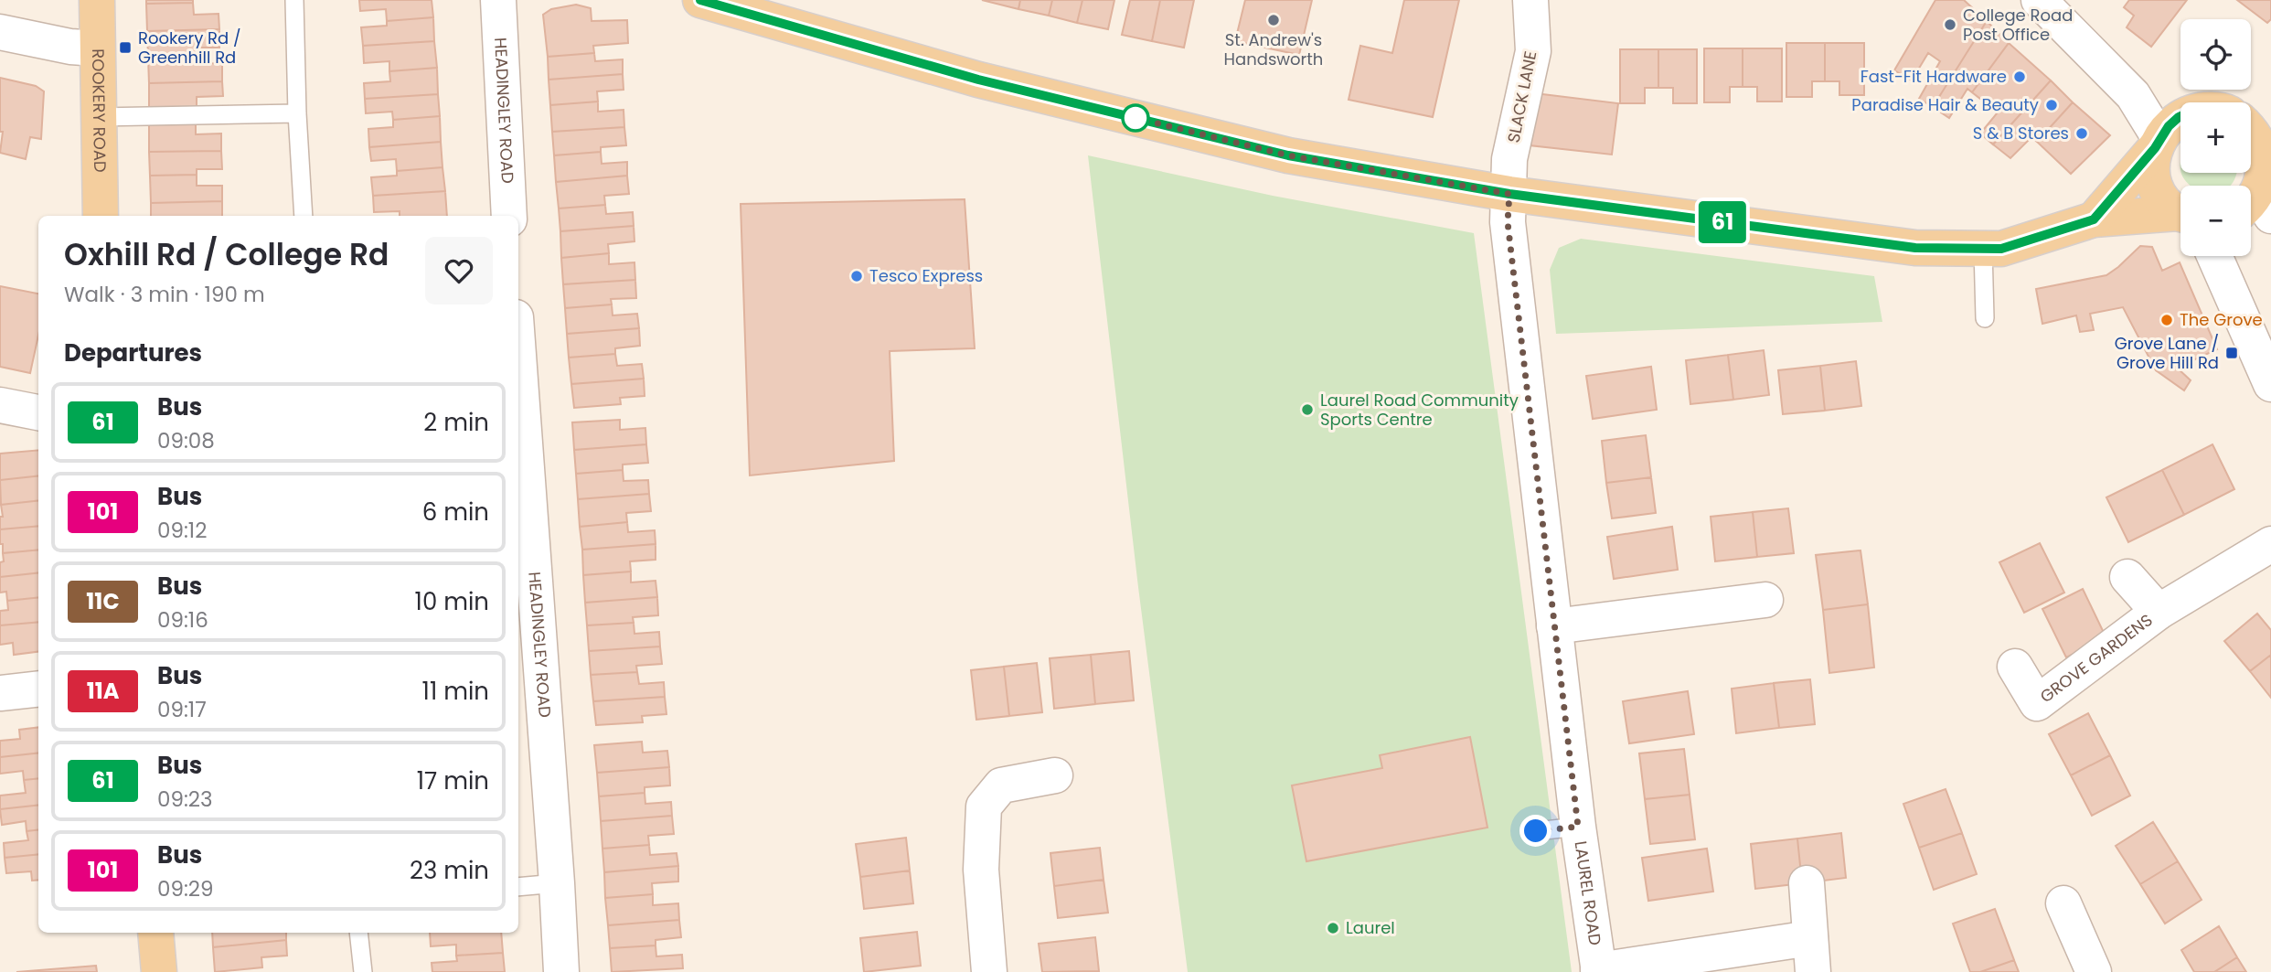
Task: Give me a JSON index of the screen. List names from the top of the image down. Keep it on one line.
{"streets":{"main road":["ROOKERY ROAD"],"street":["SLACK LANE","HEADINGLEY ROAD","GROVE GARDENS","LAUREL ROAD"]},"crossings":[["SLACK LANE","LAUREL ROAD"]],"places":{"other":["St. Andrew's Handsworth","College Road Post Office","Fast-Fit Hardware","Paradise Hair & Beauty","S & B Stores","Tesco Express","The Grove","Laurel Road Community Sports Centre","Laurel"],"transit":["Rookery Rd / Greenhill Rd","Grove Lane / Grove Hill Rd"]},"lines":["bus line 61"],"page":{"on_map":"61","map_buttons":["+","−"],"heading":[["Oxhill Rd / College Rd","Walk · 3 min · 190 m"],"Departures"],"list":[{"mark":"61","name":"Bus","note":"09:08","value":"2 min"},{"mark":"101","name":"Bus","note":"09:12","value":"6 min"},{"mark":"11C","name":"Bus","note":"09:16","value":"10 min"},{"mark":"11A","name":"Bus","note":"09:17","value":"11 min"},{"mark":"61","name":"Bus","note":"09:23","value":"17 min"},{"mark":"101","name":"Bus","note":"09:29","value":"23 min"}]}}
